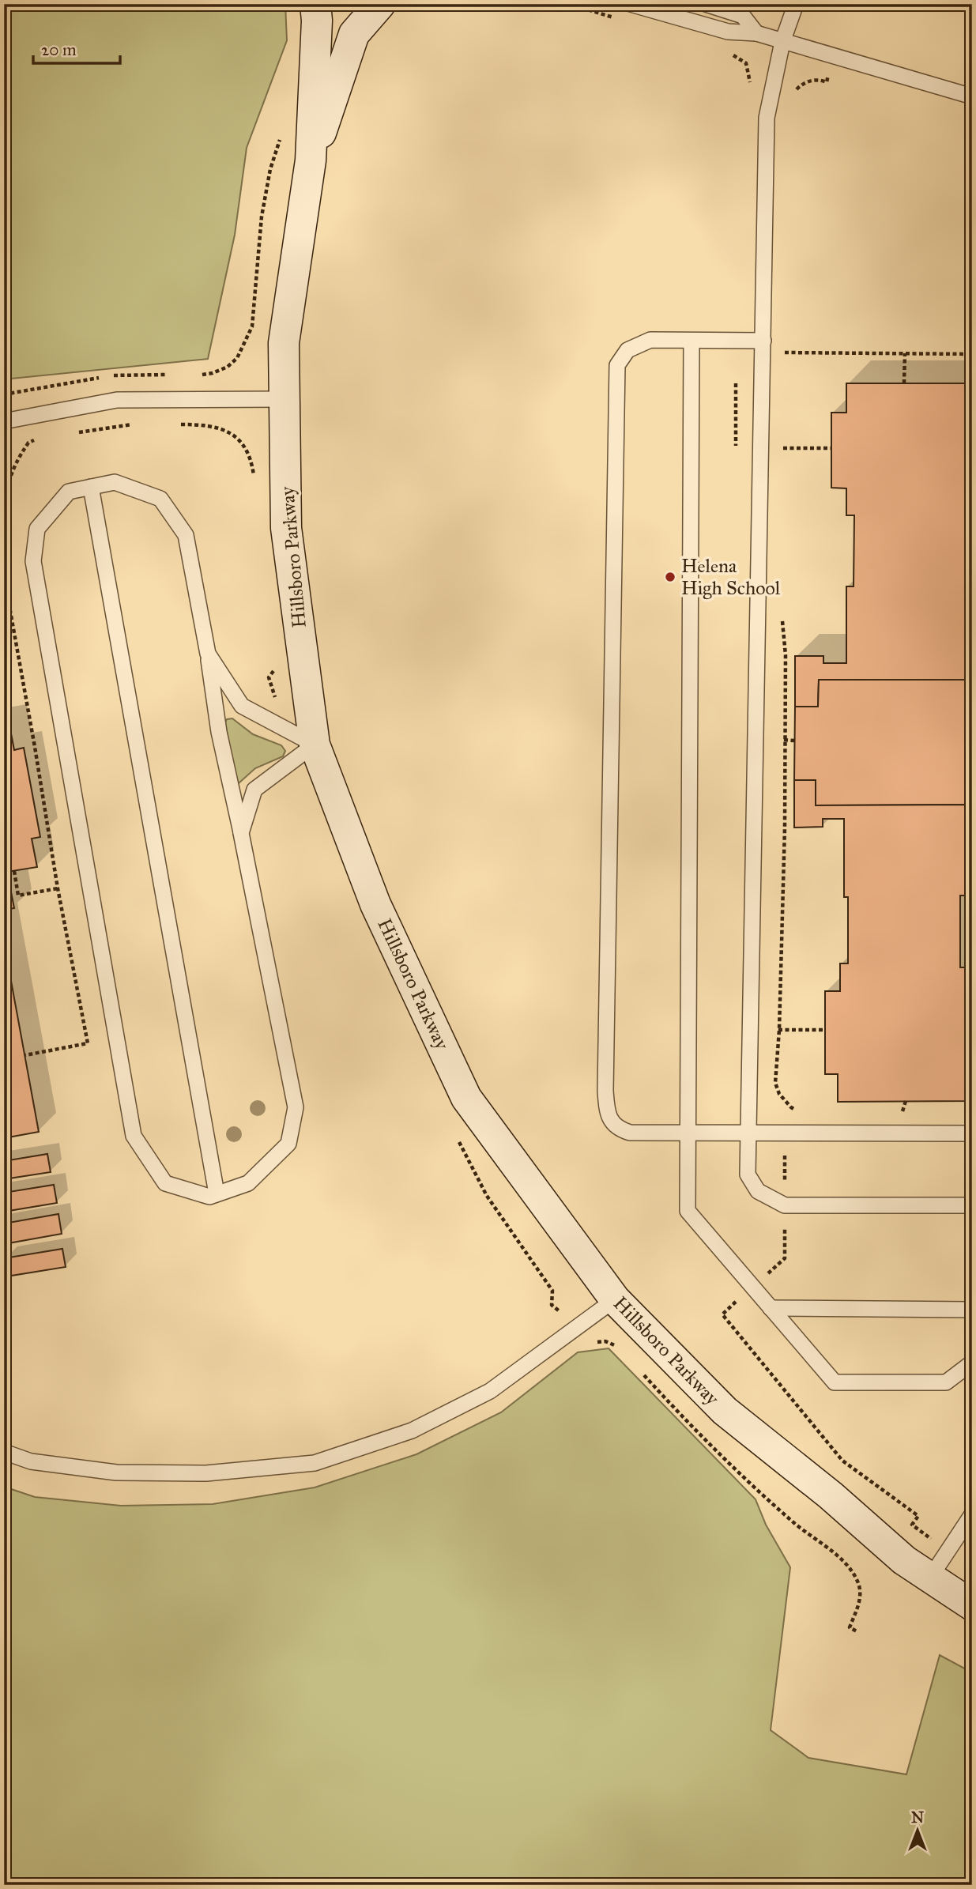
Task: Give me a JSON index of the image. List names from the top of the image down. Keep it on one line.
{"streets":{"street":["Hillsboro Parkway"]},"places":["Helena High School"],"scale_bar":"20 m","north":"top"}
